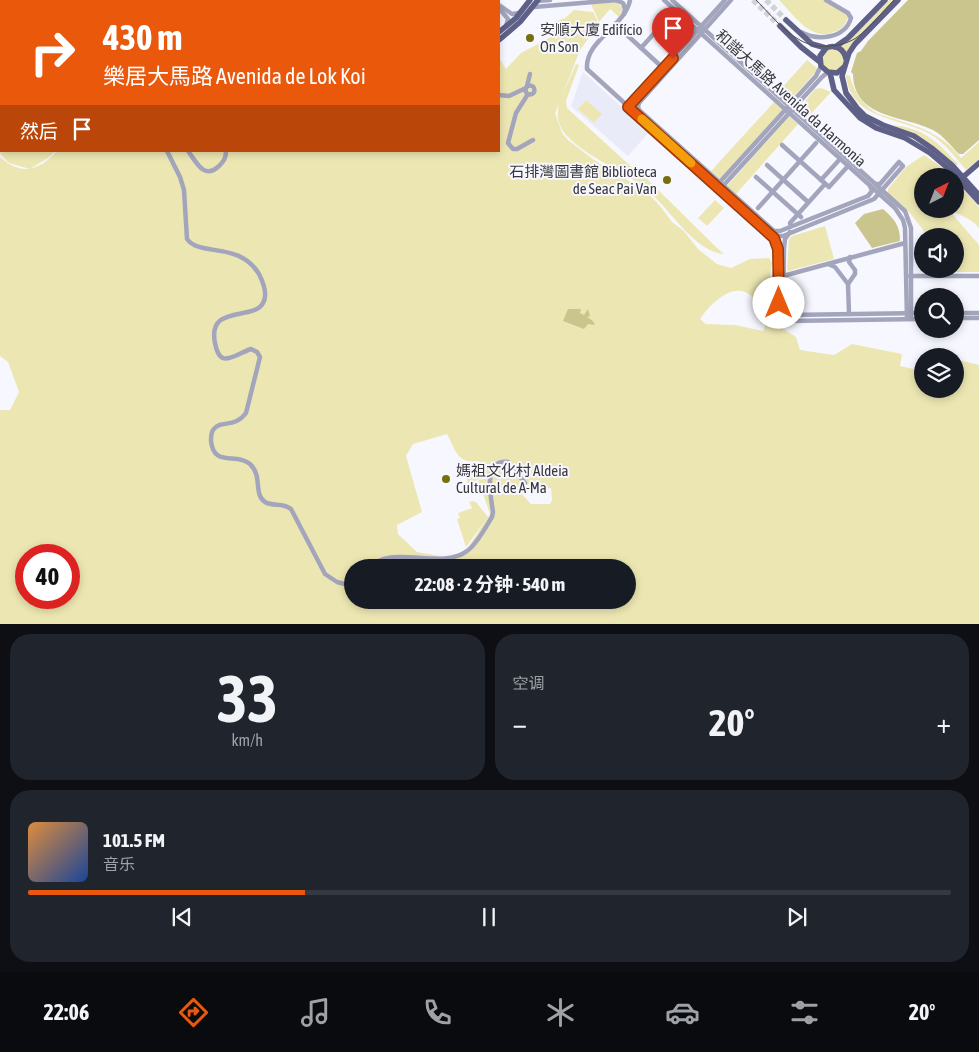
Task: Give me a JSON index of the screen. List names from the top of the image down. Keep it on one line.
{"streets":{"street":["和諧大馬路 Avenida da Harmonia"]},"places":["安順大廈 Edifício On Son","石排灣圖書館 Biblioteca de Seac Pai Van","媽祖文化村 Aldeia Cultural de A-Ma"],"north":"top right","page":{"turn":["430 m","樂居大馬路 Avenida de Lok Koi"],"then":"然后","limit":"40","trip":"22:08 · 2 分钟 · 540 m","tile":[["33","km/h"],"空调"],"heat":["−","20°","+"],"song":["101.5 FM","音乐"],"tabs":["22:06","20°"]}}
